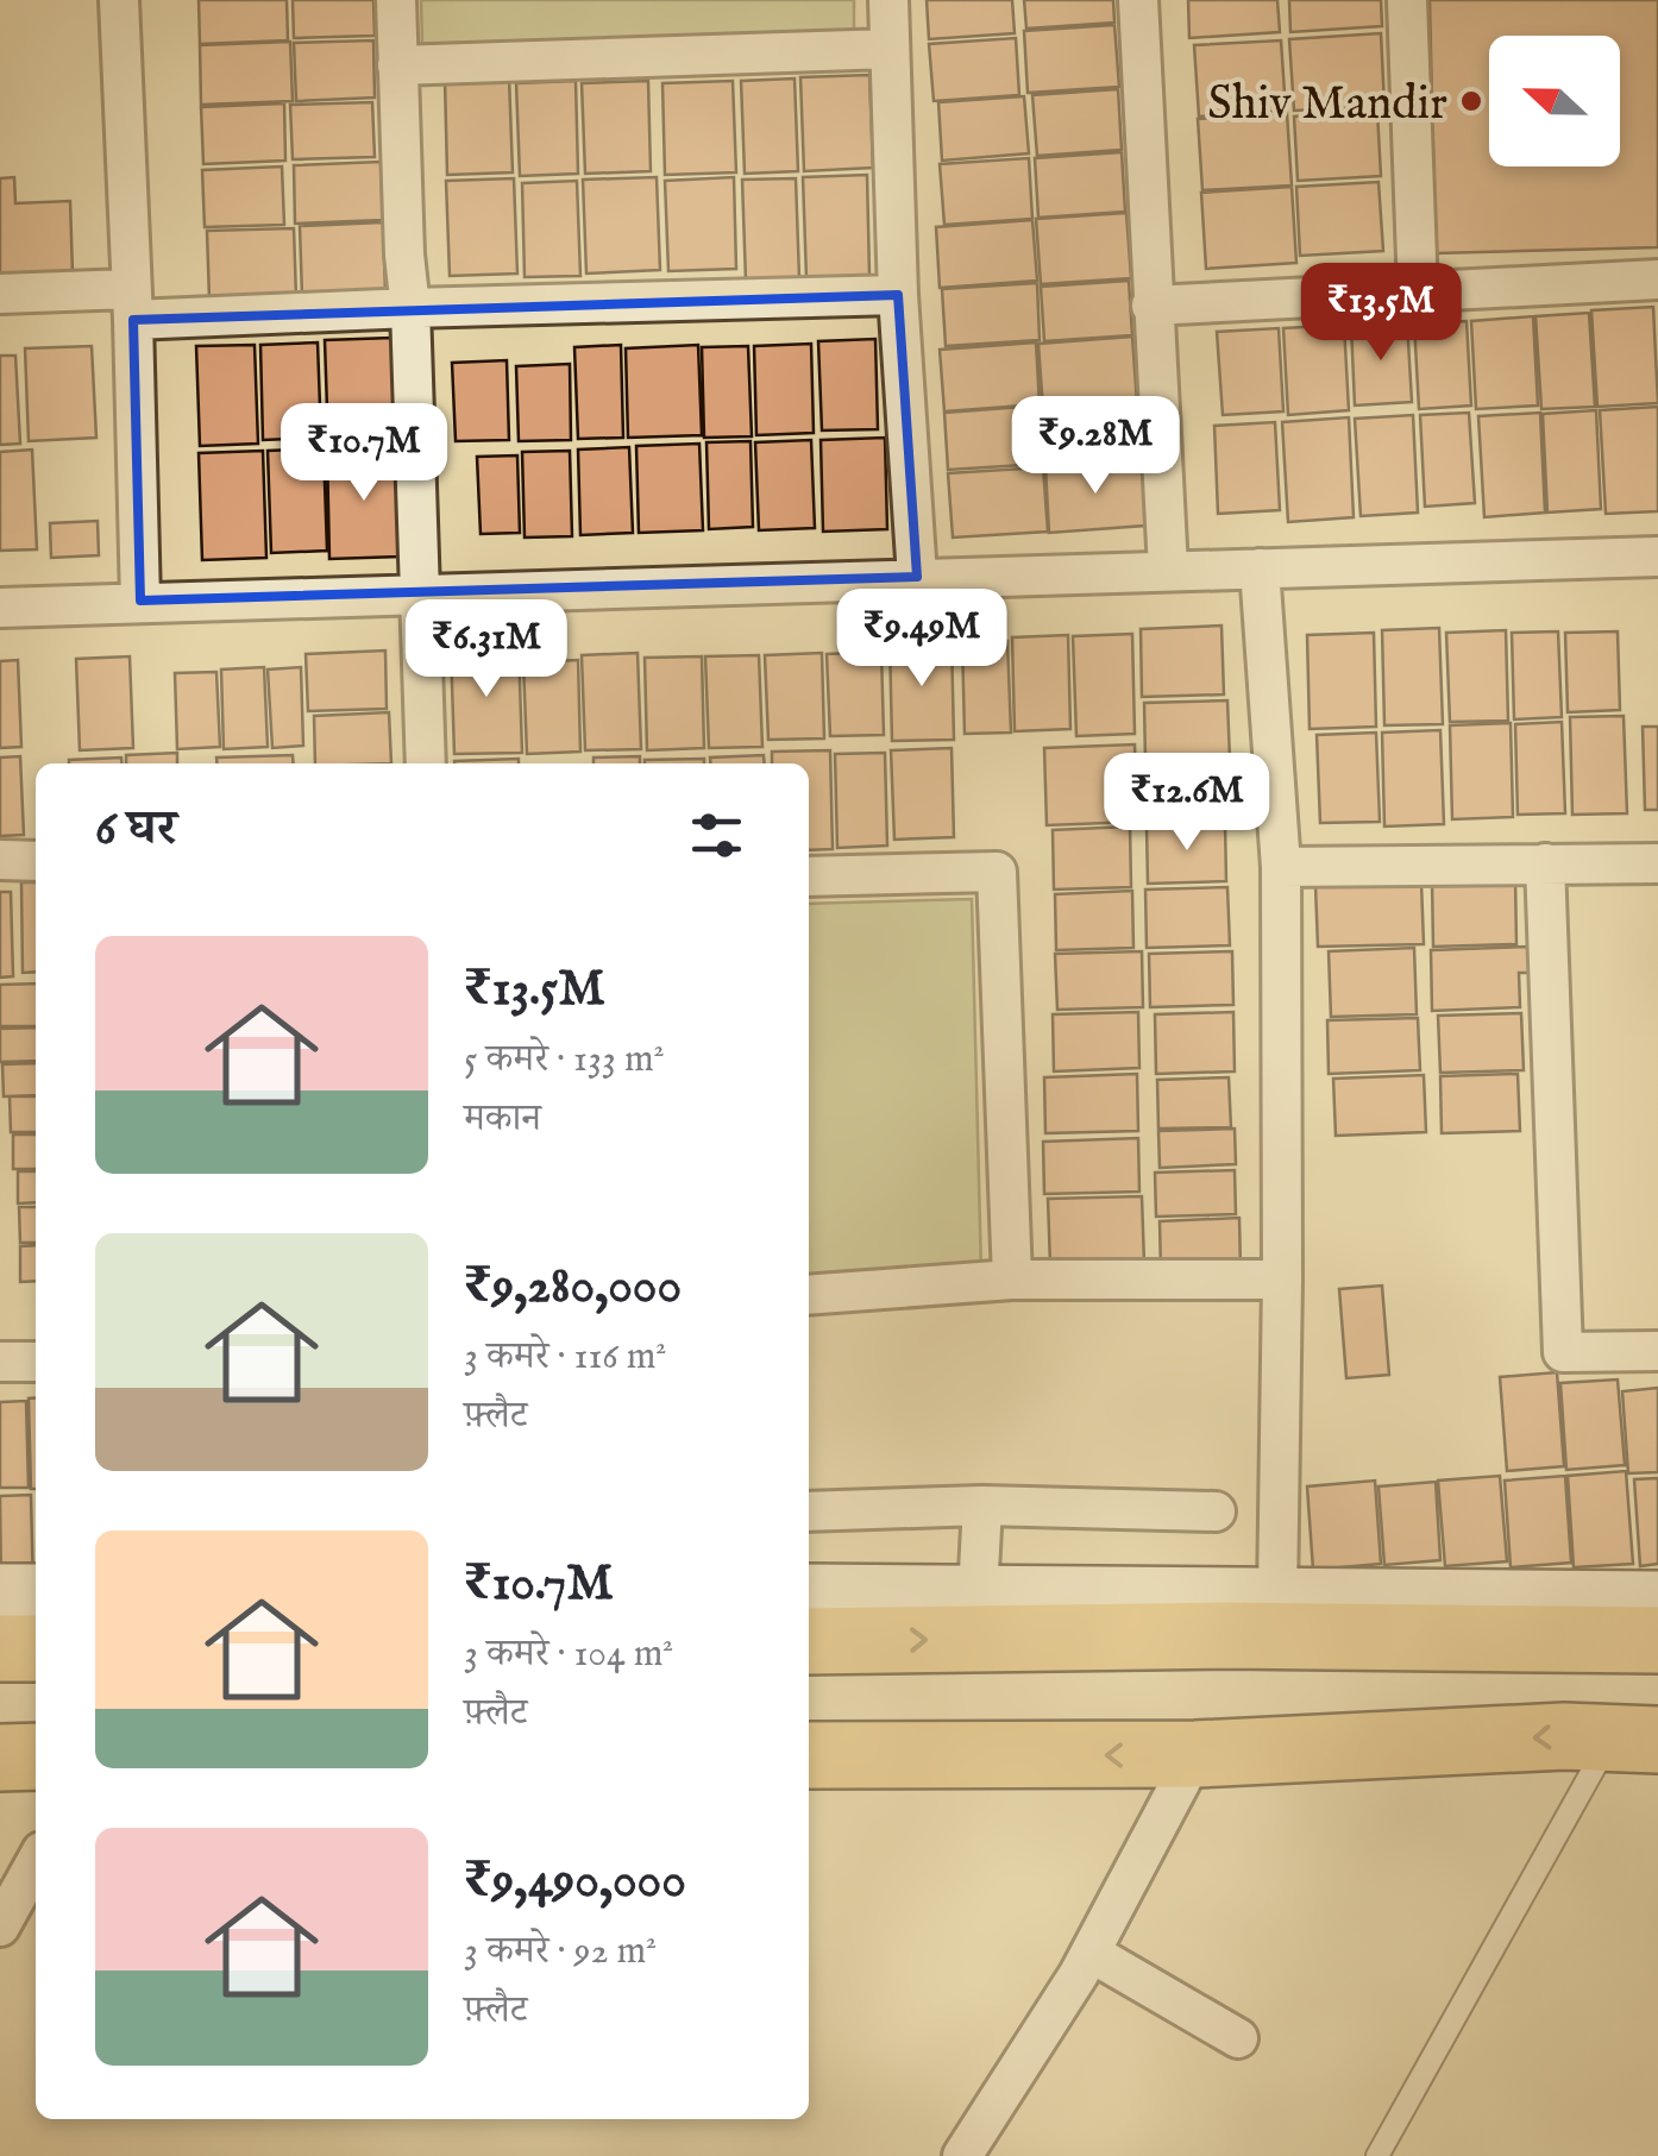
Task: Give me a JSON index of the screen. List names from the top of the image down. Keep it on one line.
{"places":["Shiv Mandir"],"north":"left","page":{"price":["₹13.5M","₹9.28M","₹10.7M","₹9.49M","₹6.31M","₹12.6M"],"heading":"6 घर","list":[{"name":"₹13.5M","note":"5 कमरे · 133 m² · मकान"},{"name":"₹9,280,000","note":"3 कमरे · 116 m² · फ़्लैट"},{"name":"₹10.7M","note":"3 कमरे · 104 m² · फ़्लैट"},{"name":"₹9,490,000","note":"3 कमरे · 92 m² · फ़्लैट"}]}}
